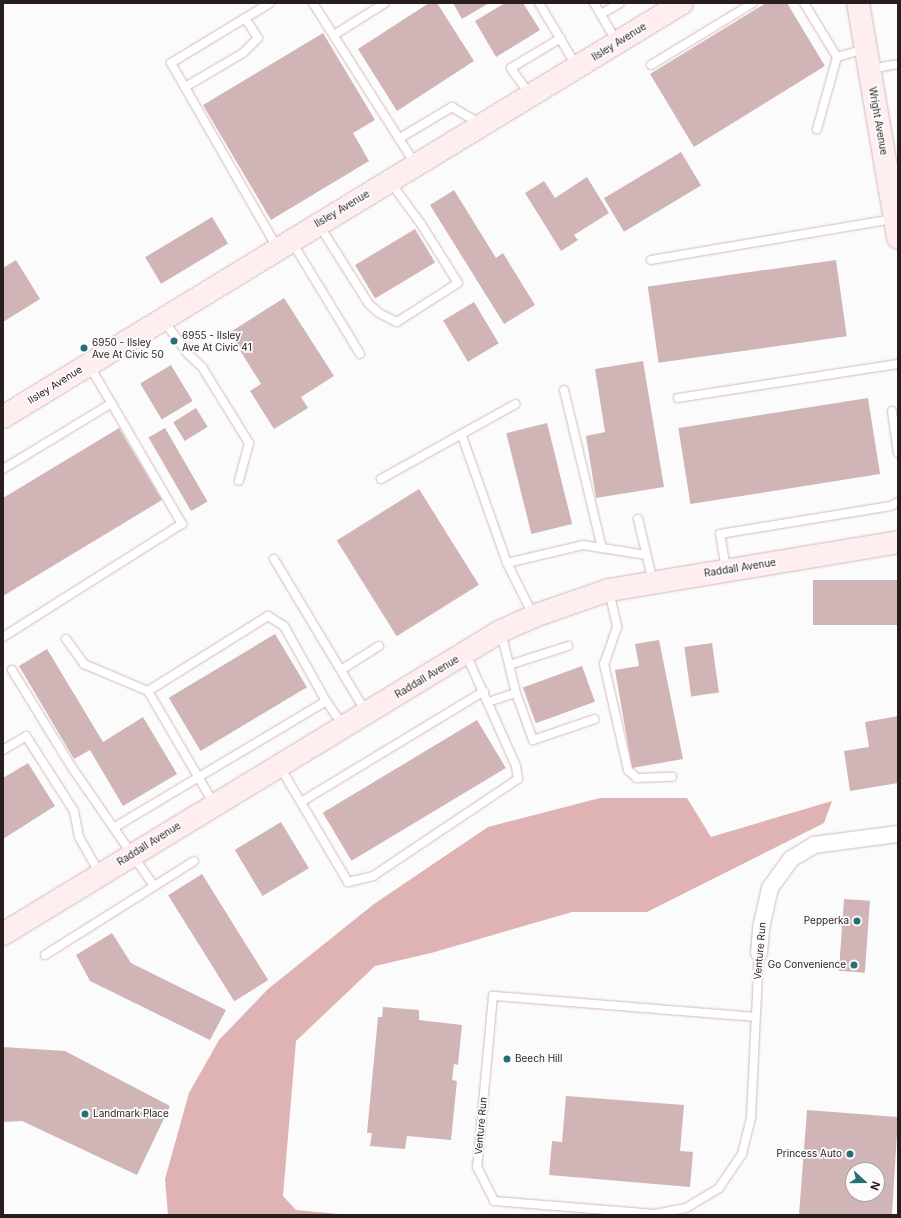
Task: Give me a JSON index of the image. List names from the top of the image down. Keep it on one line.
{"streets":{"street":["Ilsley Avenue","Wright Avenue","Raddall Avenue","Venture Run"]},"places":["6955 - Ilsley Ave At Civic 41","6950 - Ilsley Ave At Civic 50","Pepperka","Go Convenience","Beech Hill","Landmark Place","Princess Auto"],"north":"right"}
